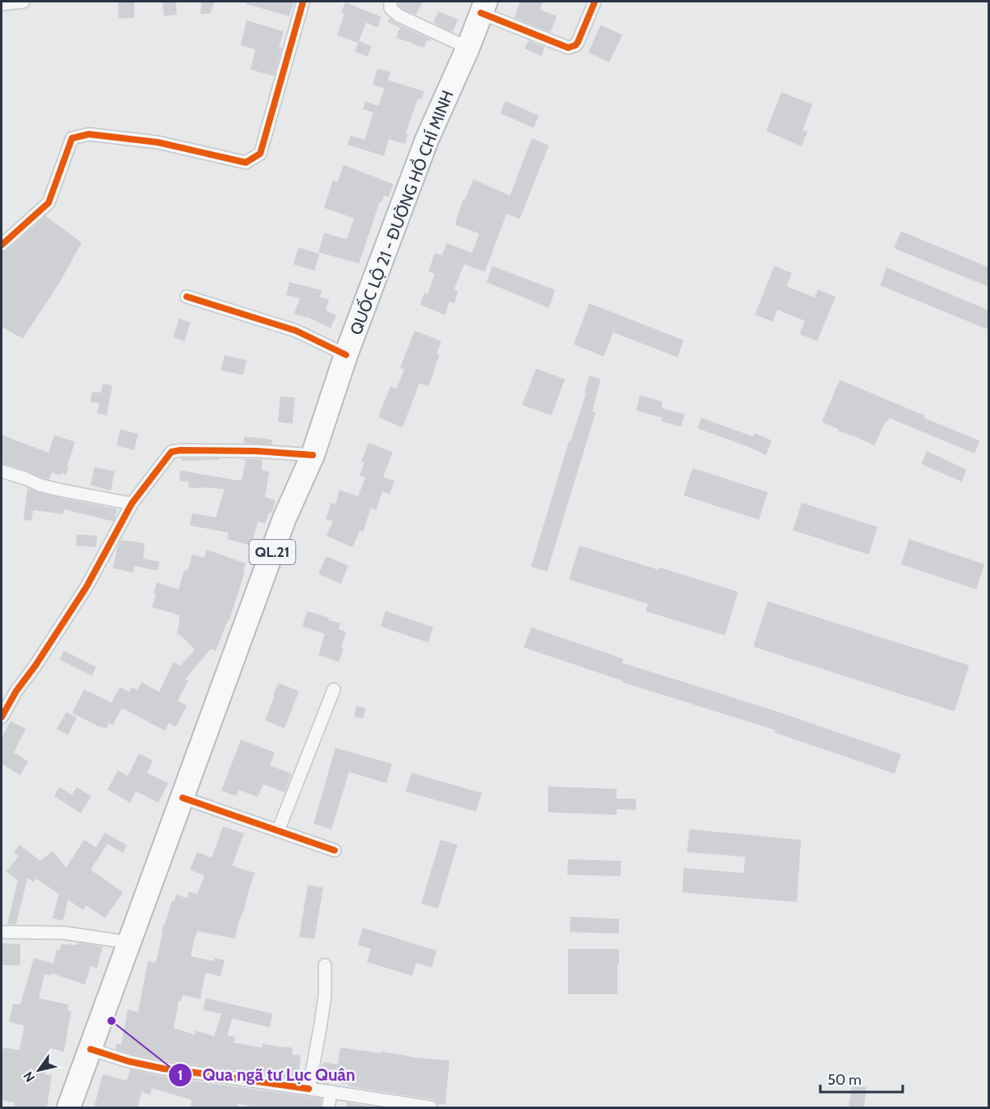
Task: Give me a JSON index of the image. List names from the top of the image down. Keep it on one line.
{"streets":{"highway":["QUỐC LỘ 21 - ĐƯỜNG HỒ CHÍ MINH","QL.21"]},"places":["Qua ngã tư Lục Quân"],"scale_bar":"50 m","north":"bottom left"}
